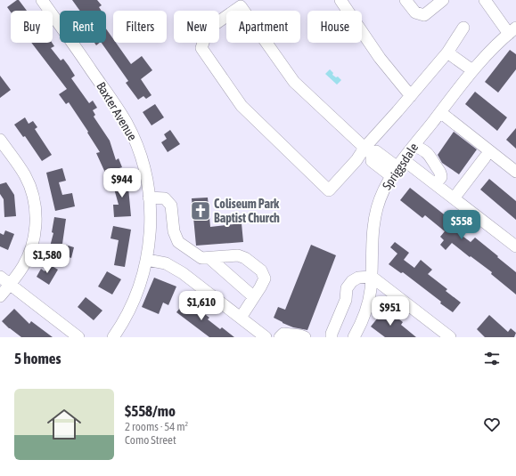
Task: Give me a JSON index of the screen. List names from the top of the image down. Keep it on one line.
{"streets":{"street":["Baxter Avenue","Spriggsdale"]},"places":{"church":["Coliseum Park Baptist Church"]},"page":{"chip":["Buy","Rent","Filters","New","Apartment","House"],"price":["$944","$558","$1,580","$1,610","$951"],"heading":"5 homes","list":[{"name":"$558/mo","note":"2 rooms · 54 m² · Como Street"}]}}
